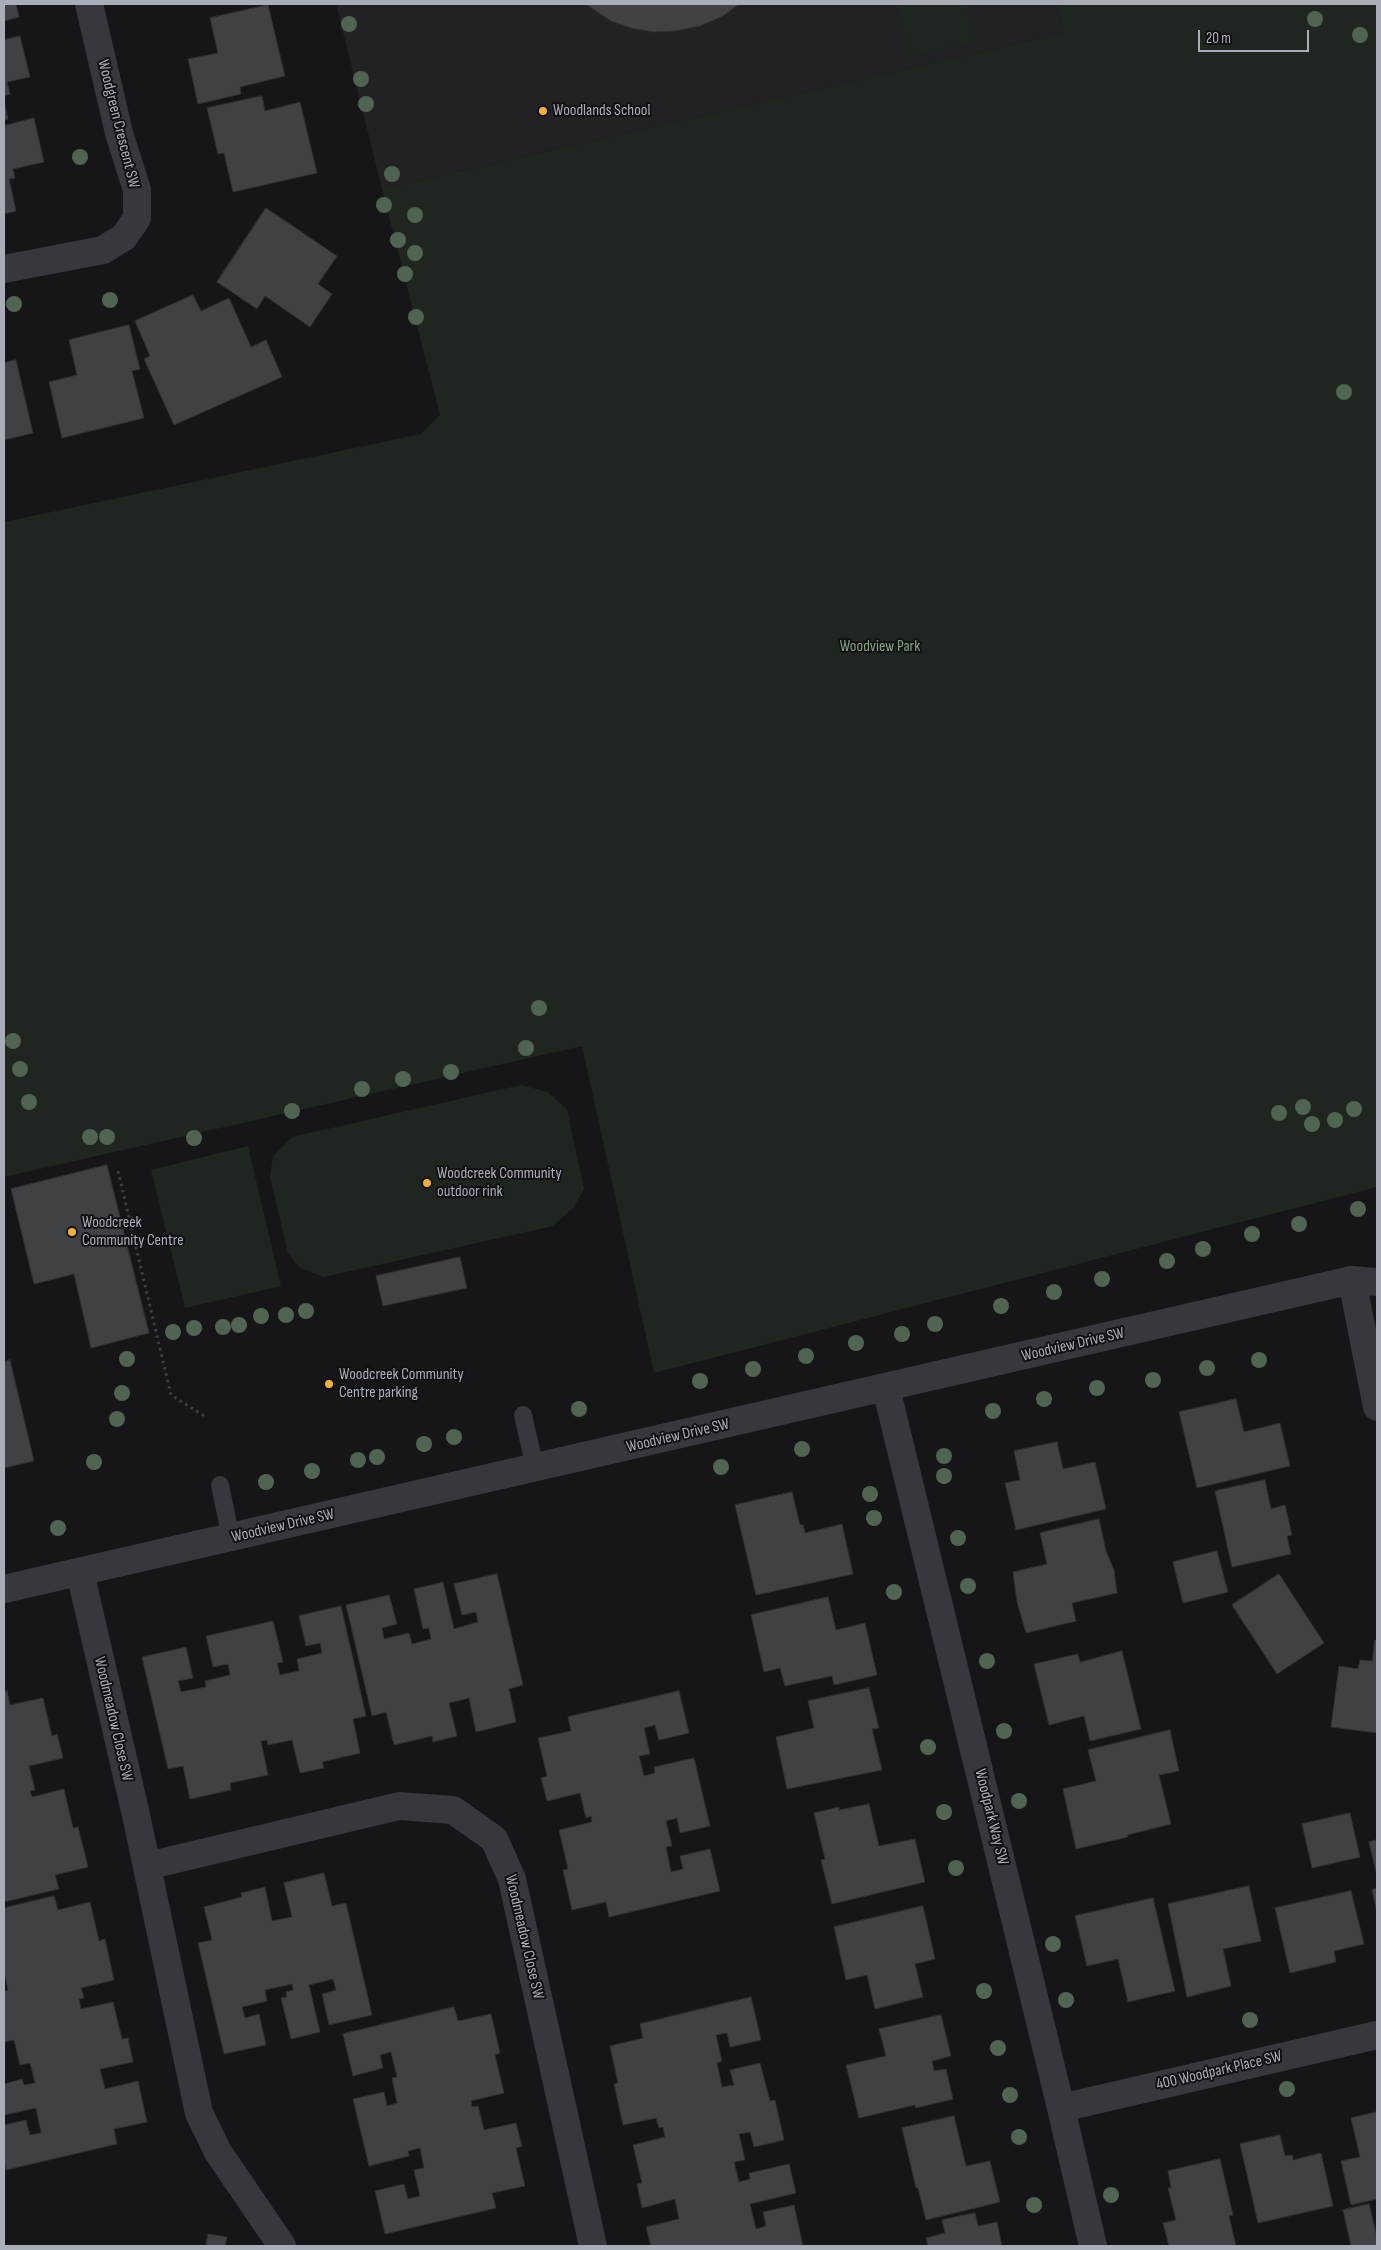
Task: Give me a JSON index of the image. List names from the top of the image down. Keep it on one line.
{"streets":{"street":["Woodgreen Crescent SW","Woodview Drive SW","Woodmeadow Close SW","Woodpark Way SW","400 Woodpark Place SW"]},"crossings":[["Woodview Drive SW","Woodmeadow Close SW"],["Woodview Drive SW","Woodpark Way SW"],["Woodpark Way SW","400 Woodpark Place SW"]],"parks":["Woodview Park"],"places":["Woodlands School","Woodcreek Community outdoor rink","Woodcreek Community Centre","Woodcreek Community Centre parking"],"scale_bar":"20 m"}
